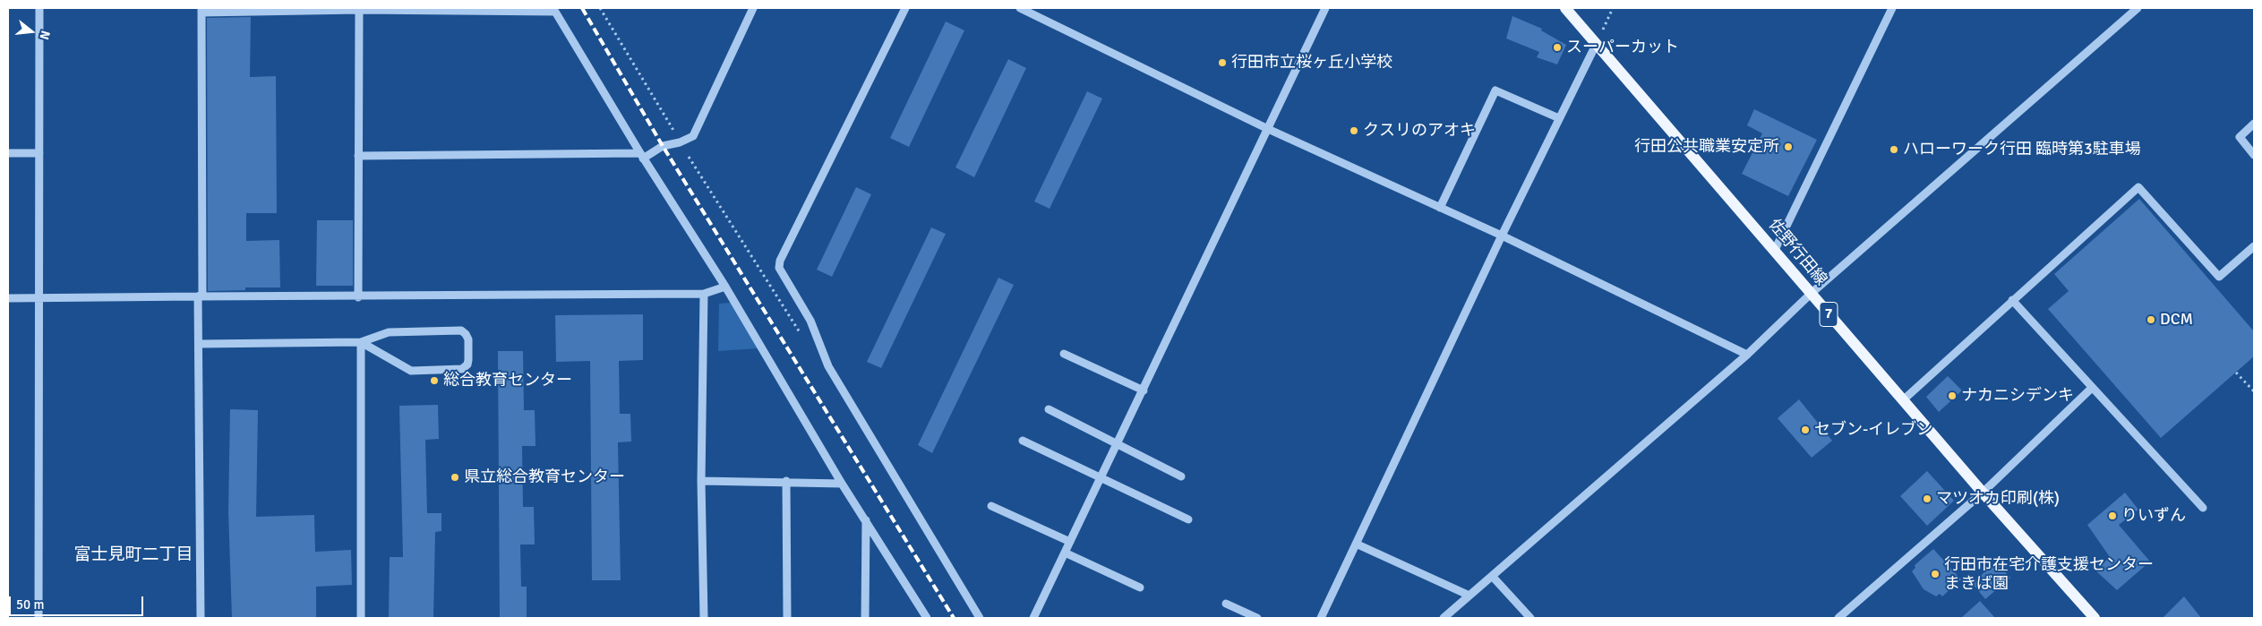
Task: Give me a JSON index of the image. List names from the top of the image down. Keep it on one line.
{"streets":{"main road":["佐野行田線","7"]},"districts":["富士見町二丁目"],"places":["スーパーカット","行田市立桜ヶ丘小学校","クスリのアオキ","行田公共職業安定所","ハローワーク行田 臨時第3駐車場","DCM","総合教育センター","ナカニシデンキ","セブン-イレブン","県立総合教育センター","マツオカ印刷(株)","りいずん","行田市在宅介護支援センター まきば園"],"scale_bar":"50 m","north":"right"}
